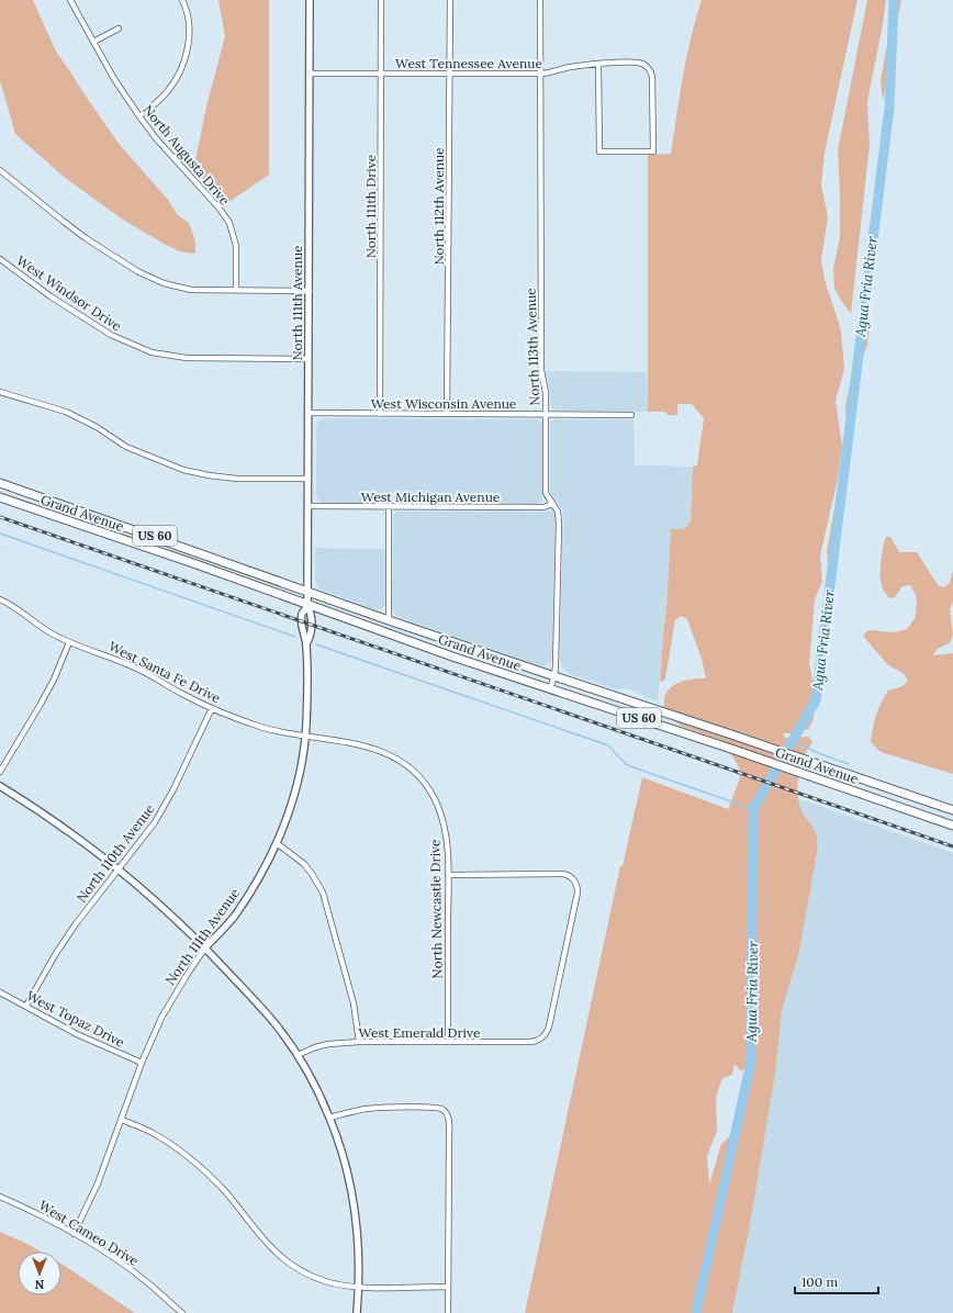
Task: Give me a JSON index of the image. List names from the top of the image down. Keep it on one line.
{"streets":{"highway":["Grand Avenue","US 60"],"street":["West Tennessee Avenue","North Augusta Drive","North 111th Drive","North 112th Avenue","West Windsor Drive","North 111th Avenue","North 113th Avenue","West Wisconsin Avenue","West Michigan Avenue","West Santa Fe Drive","North 110th Avenue","North Newcastle Drive","West Topaz Drive","West Emerald Drive","West Cameo Drive"]},"crossings":[["West Tennessee Avenue","North 111th Drive"],["West Tennessee Avenue","North 112th Avenue"],["West Tennessee Avenue","North 111th Avenue"],["West Tennessee Avenue","North 113th Avenue"],["North 111th Drive","West Wisconsin Avenue"],["North 112th Avenue","West Wisconsin Avenue"],["West Windsor Drive","North 111th Avenue"],["North 111th Avenue","West Wisconsin Avenue"],["North 111th Avenue","West Michigan Avenue"],["North 111th Avenue","Grand Avenue"],["North 111th Avenue","West Santa Fe Drive"],["North 111th Avenue","North Newcastle Drive"],["North 111th Avenue","West Topaz Drive"],["North 111th Avenue","West Cameo Drive"],["North 113th Avenue","West Wisconsin Avenue"],["North 113th Avenue","West Michigan Avenue"],["North 113th Avenue","Grand Avenue"],["West Santa Fe Drive","North 110th Avenue"],["West Santa Fe Drive","North Newcastle Drive"],["North 110th Avenue","West Topaz Drive"],["North Newcastle Drive","West Emerald Drive"]],"water":["Agua Fria River"],"scale_bar":"100 m","north":"bottom"}
